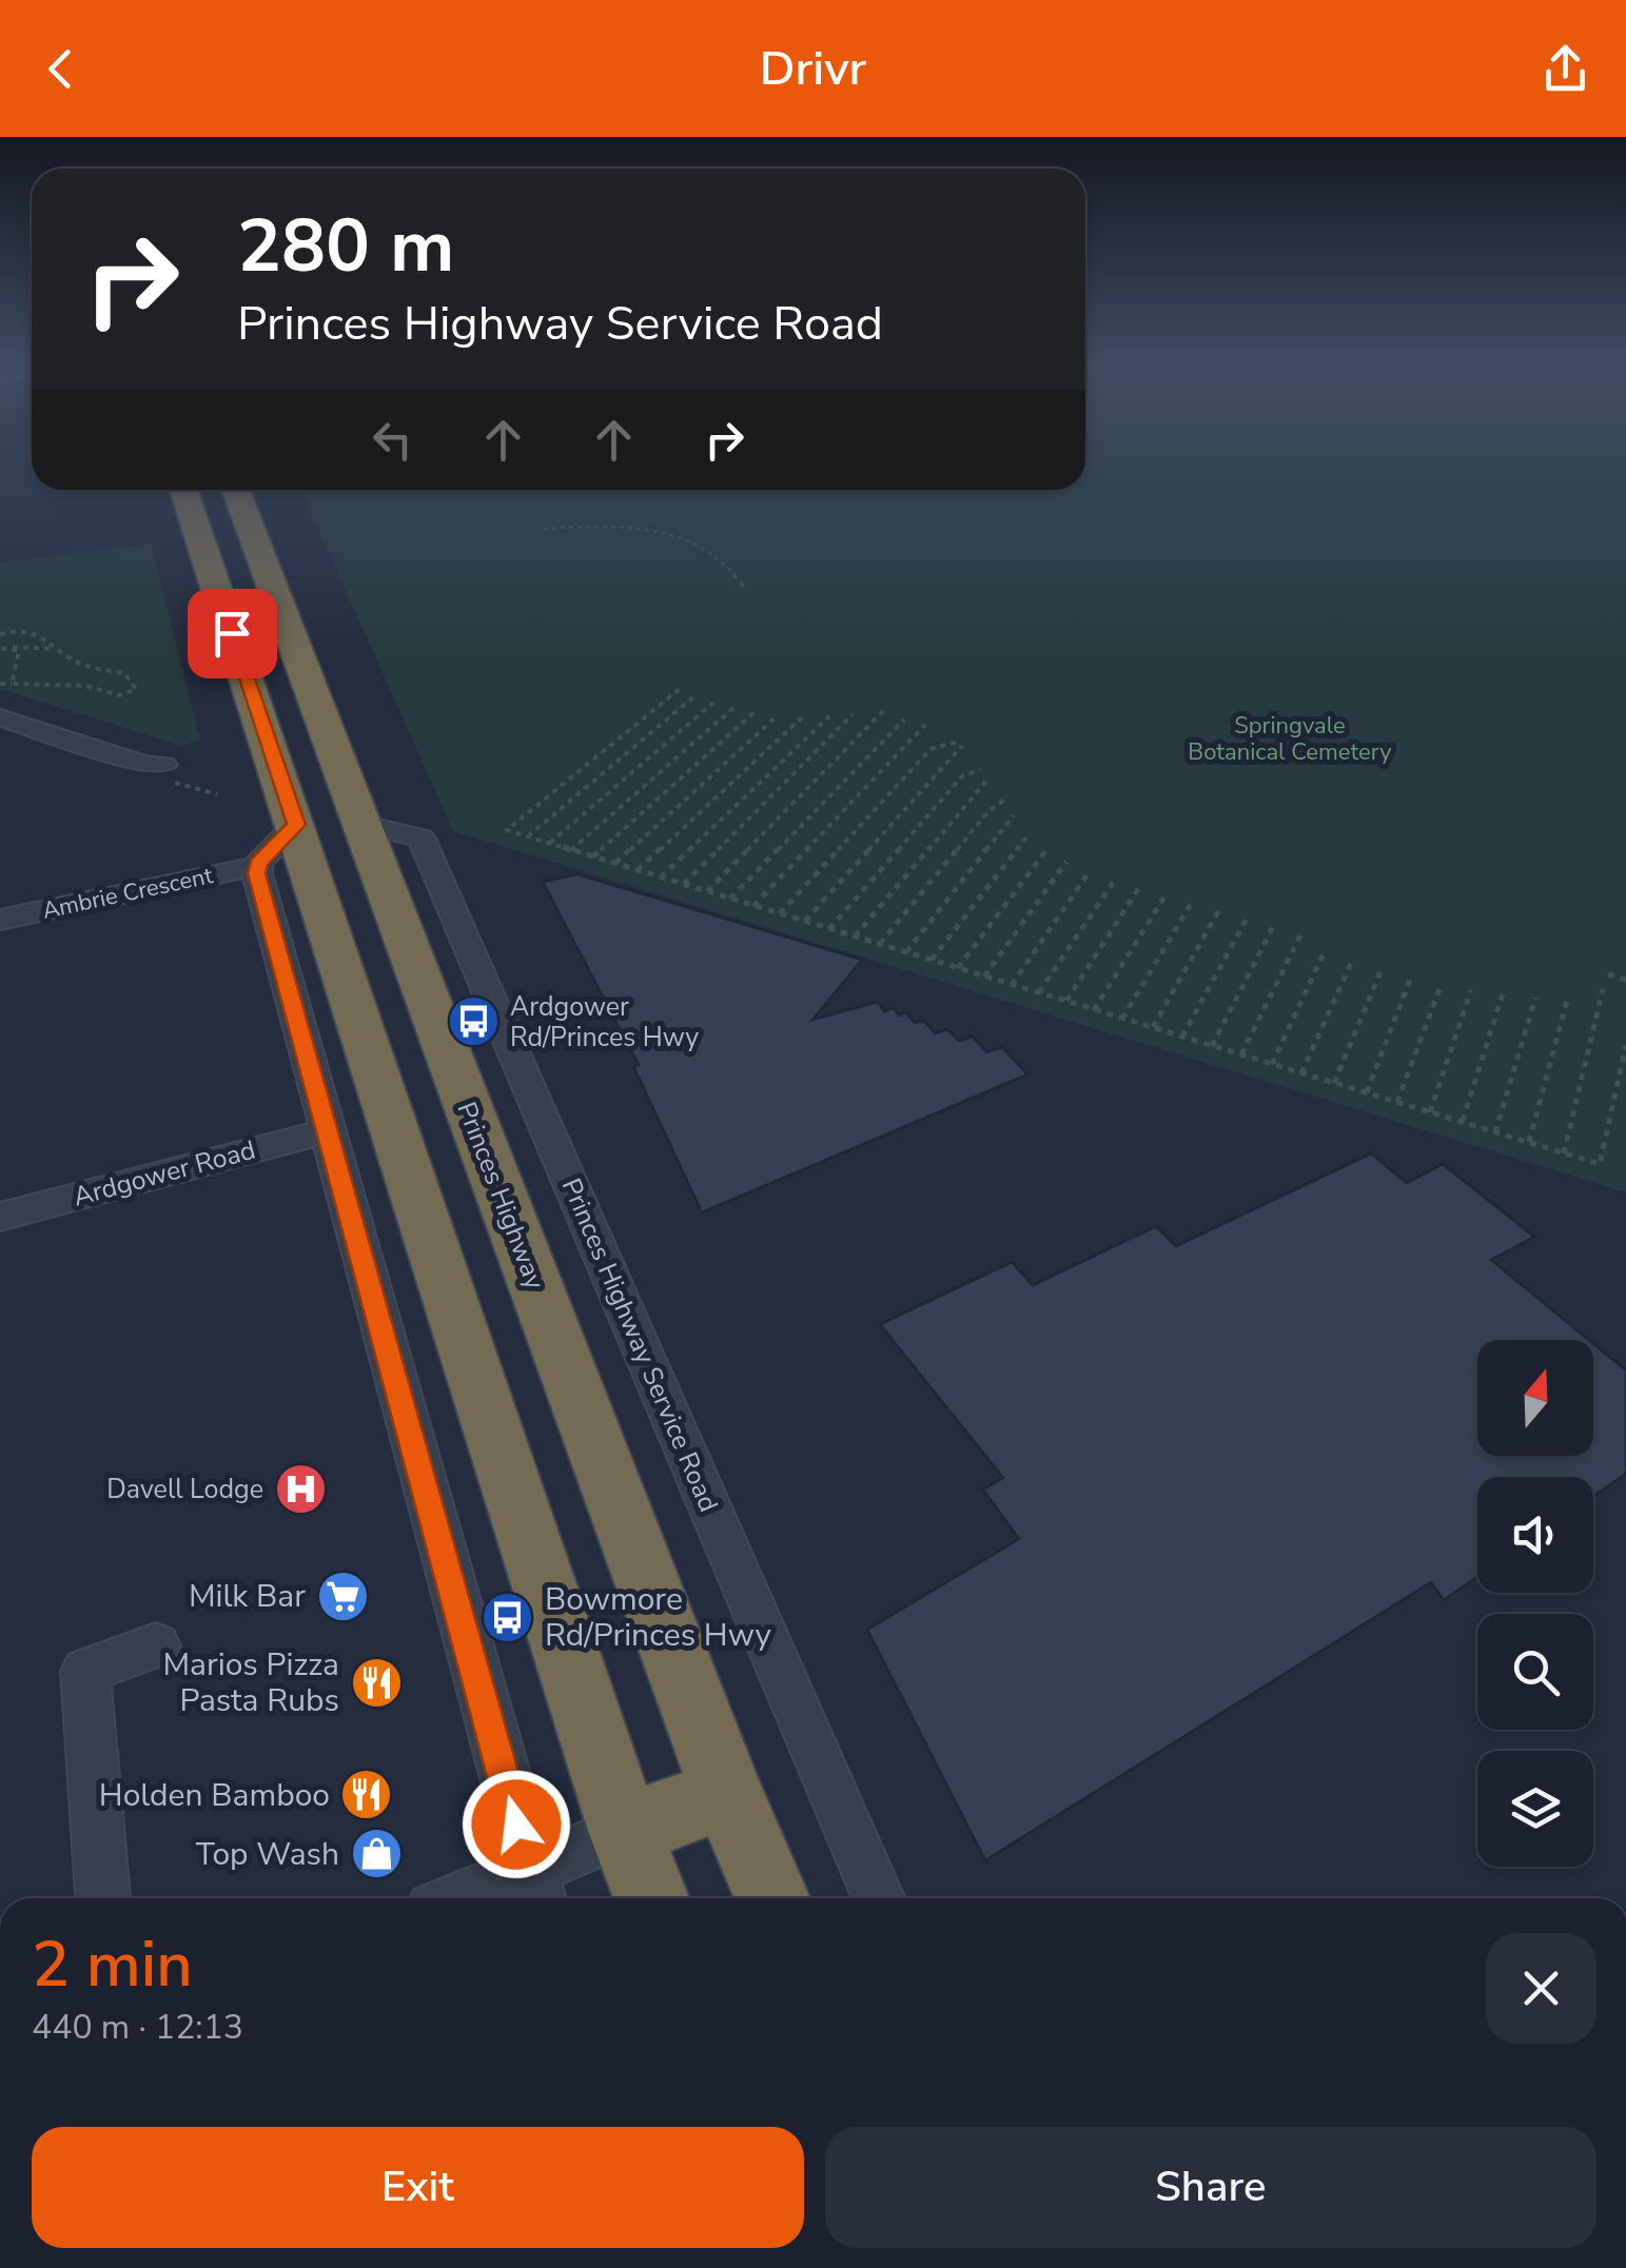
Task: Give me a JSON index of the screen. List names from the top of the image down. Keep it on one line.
{"streets":{"highway":["Princes Highway"],"street":["Ambrie Crescent","Ardgower Road","Princes Highway Service Road"]},"crossings":[["Princes Highway","Princes Highway Service Road"]],"parks":["Springvale Botanical Cemetery"],"places":{"bus stop":["Ardgower Rd/Princes Hwy","Bowmore Rd/Princes Hwy"],"hospital":["Davell Lodge"],"supermarket":["Milk Bar"],"restaurant":["Marios Pizza Pasta Rubs","Holden Bamboo"],"shop":["Top Wash"]},"north":"top","page":{"header":"Drivr","turn":["280 m","Princes Highway Service Road"],"heading":["2 min","440 m · 12:13"],"buttons":["Exit","Share"]}}
